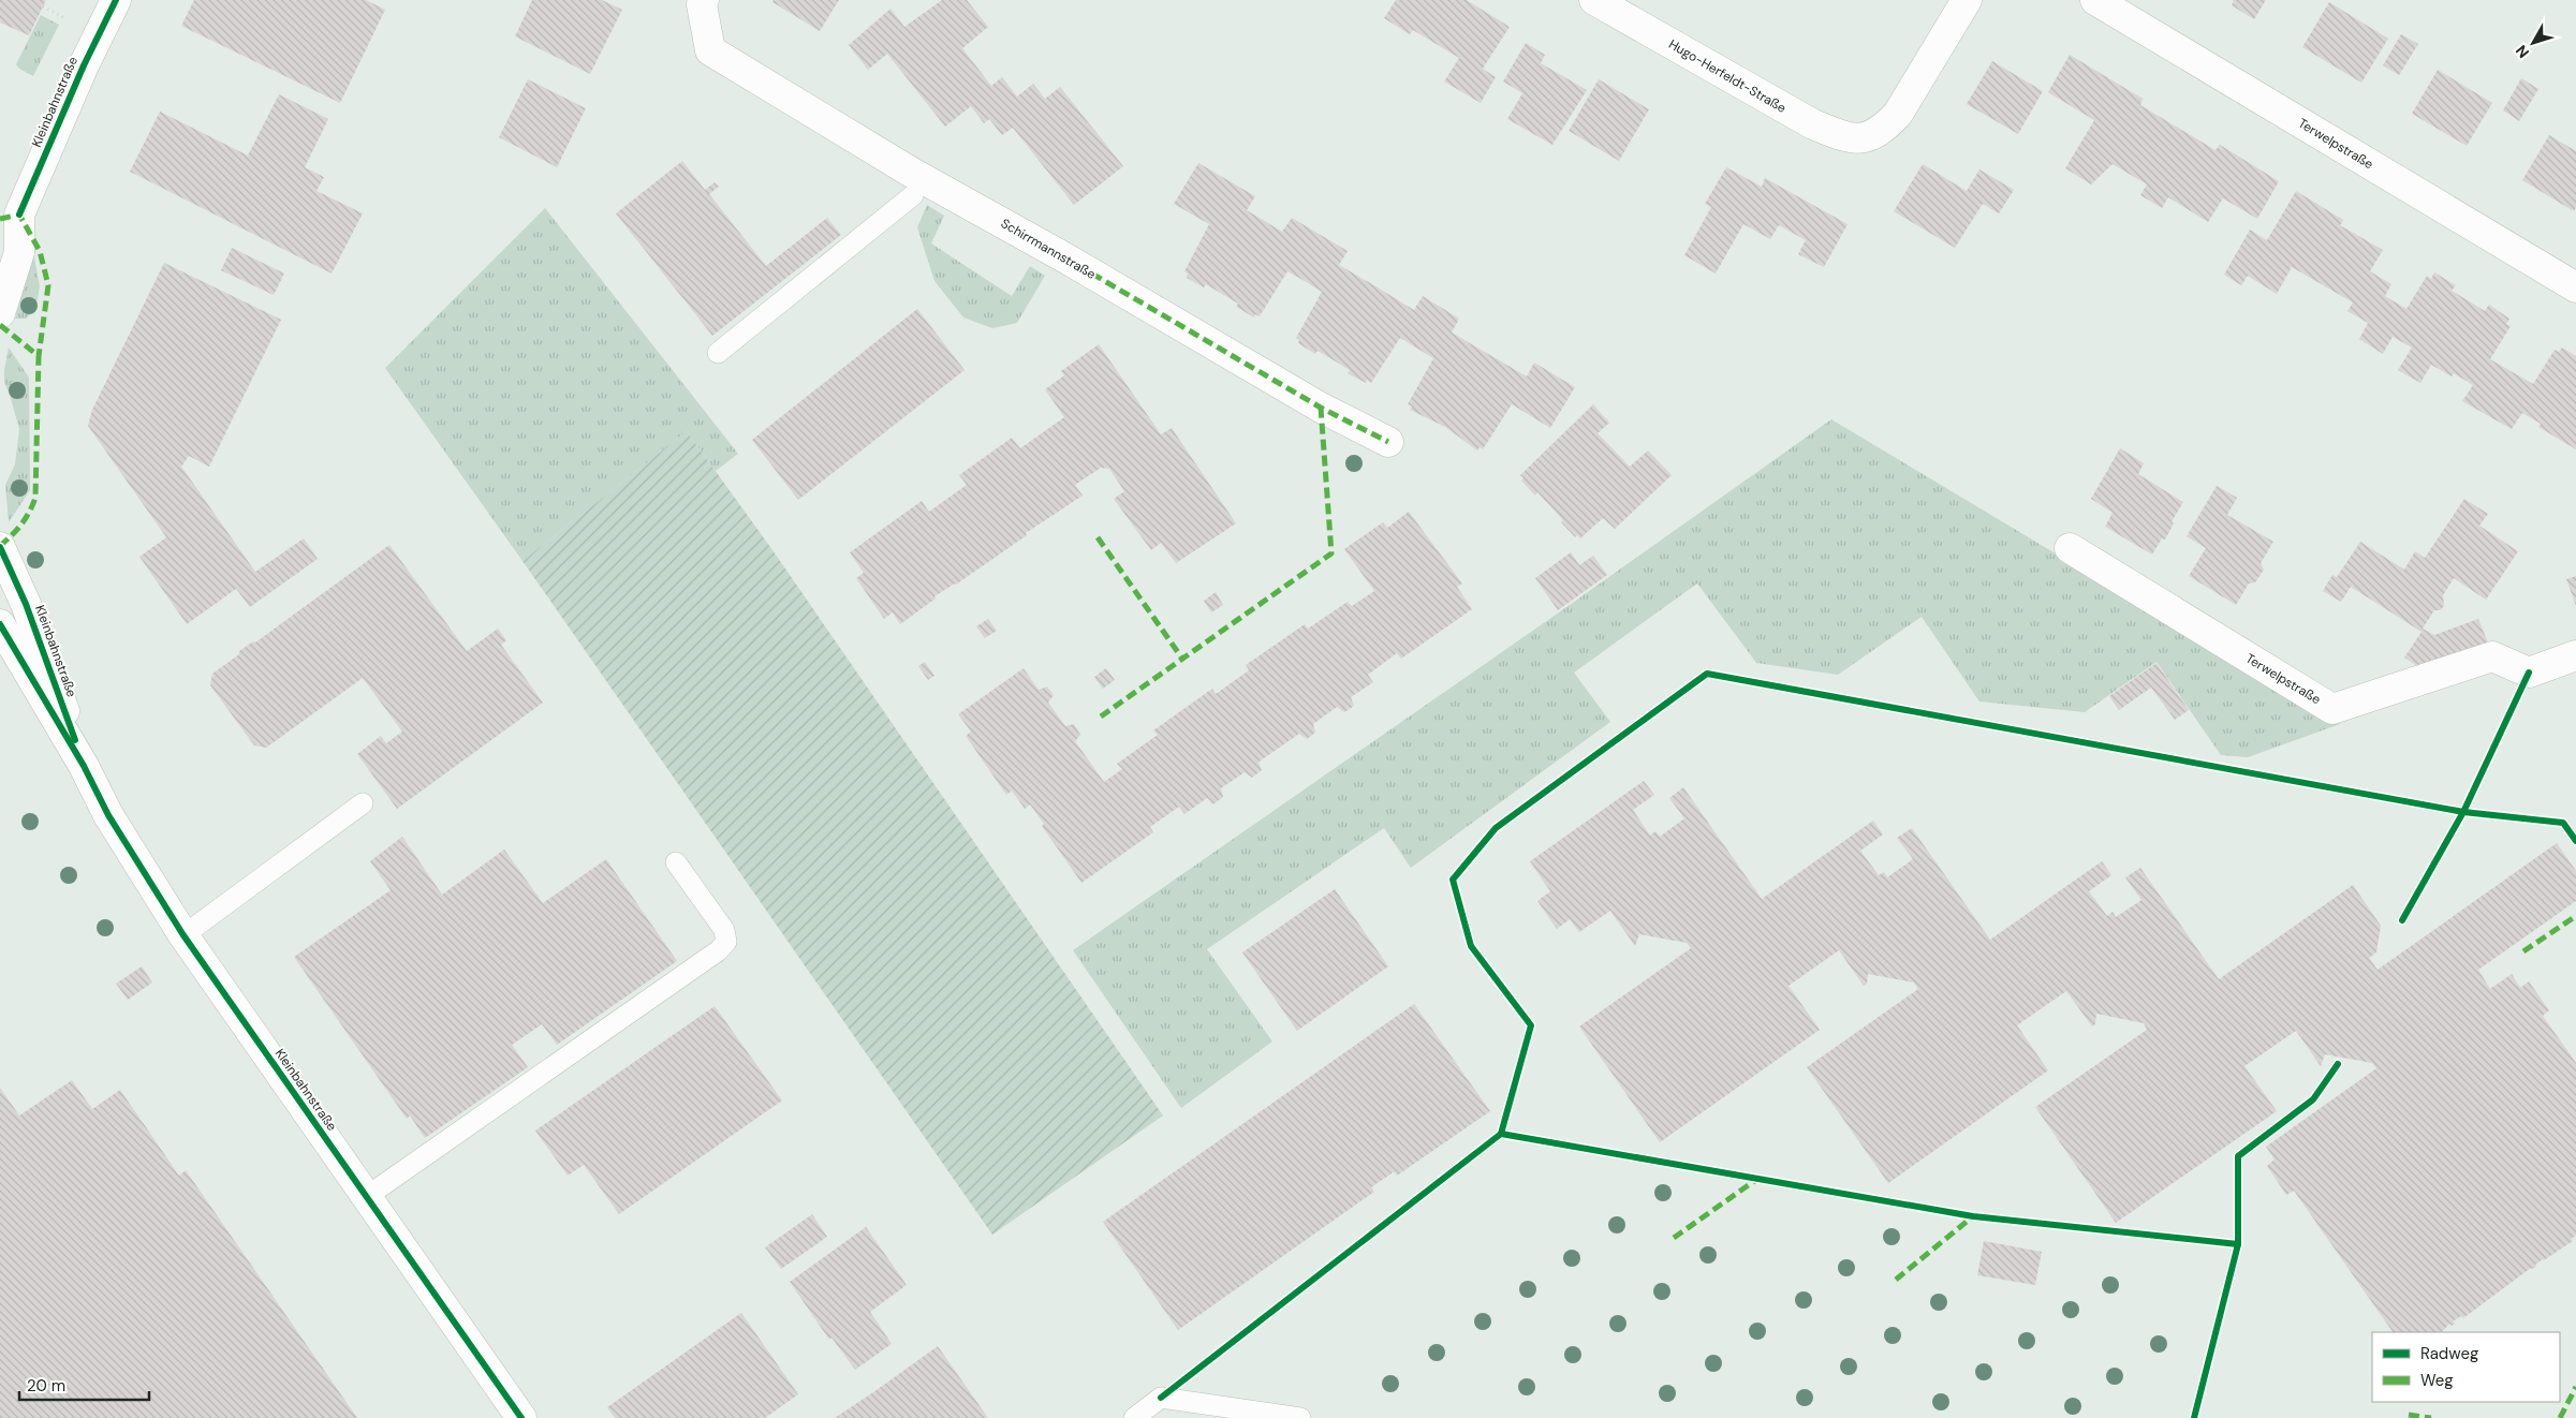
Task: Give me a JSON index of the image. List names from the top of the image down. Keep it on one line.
{"streets":{"street":["Hugo-Herfeldt-Straße","Kleinbahnstraße","Terwelpstraße","Schirrmannstraße"]},"legend":["Radweg","Weg"],"scale_bar":"20 m","north":"bottom left"}
